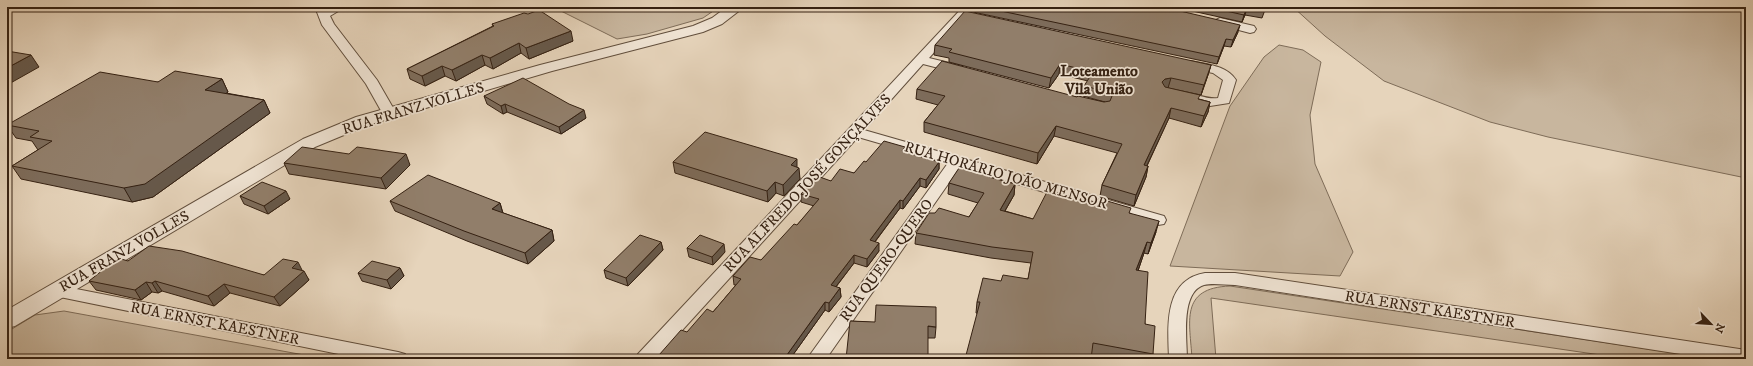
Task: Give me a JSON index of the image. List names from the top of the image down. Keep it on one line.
{"streets":{"street":["RUA FRANZ VOLLES","RUA HORÁRIO JOÃO MENSOR","RUA ALFREDO JOSÉ GONÇALVES","RUA QUERO-QUERO","RUA ERNST KAESTNER"]},"crossings":[["RUA FRANZ VOLLES","RUA ERNST KAESTNER"],["RUA HORÁRIO JOÃO MENSOR","RUA ALFREDO JOSÉ GONÇALVES"],["RUA HORÁRIO JOÃO MENSOR","RUA QUERO-QUERO"]],"districts":["Loteamento Vila União"],"north":"bottom right"}
